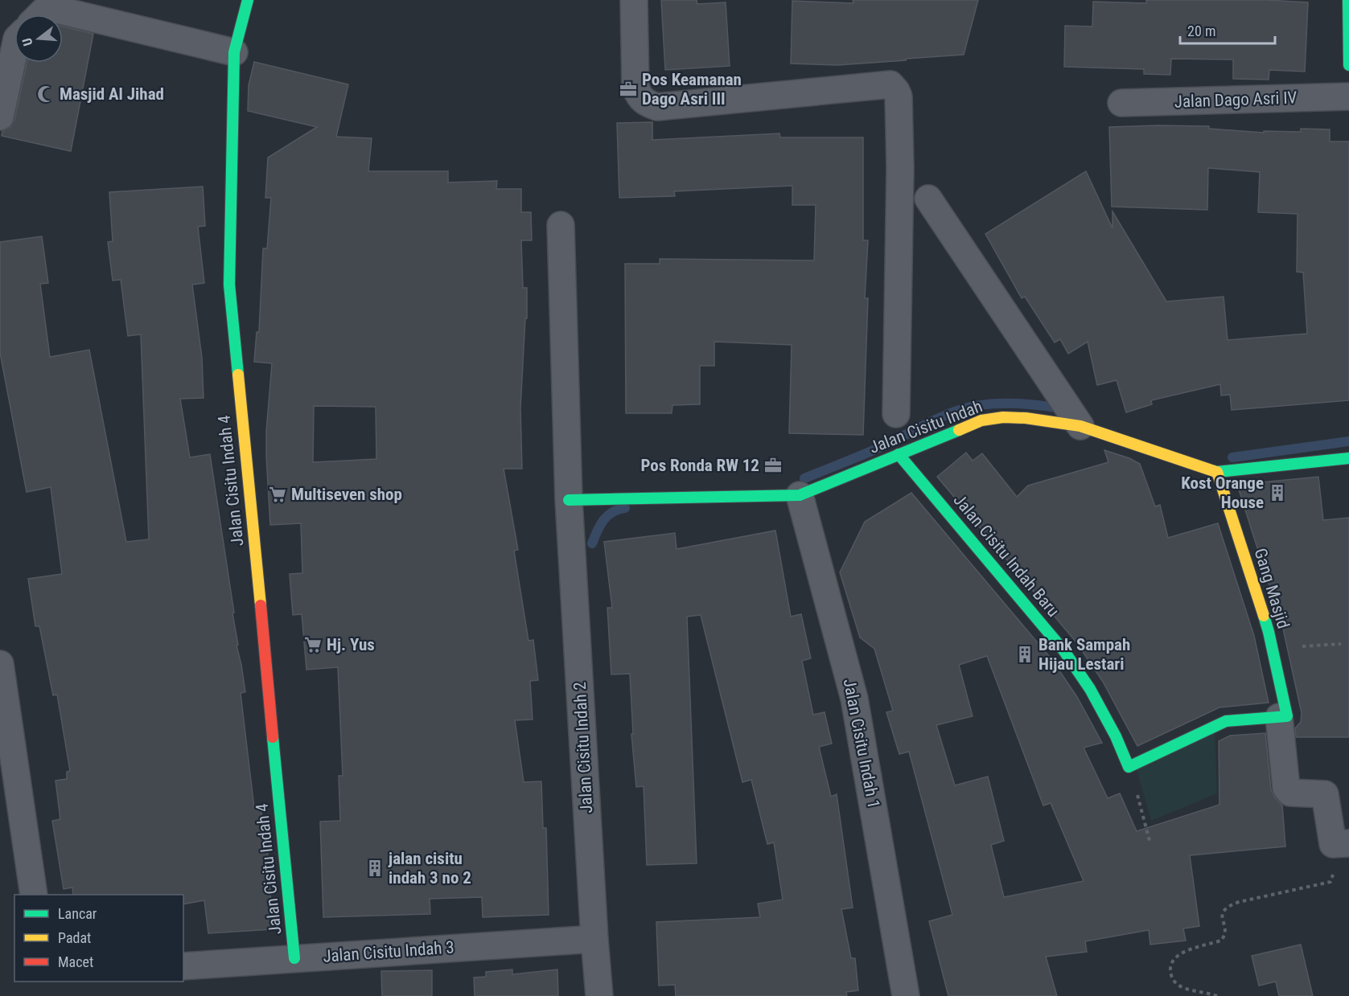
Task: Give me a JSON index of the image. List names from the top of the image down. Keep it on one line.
{"streets":{"street":["Jalan Dago Asri IV","Jalan Cisitu Indah","Jalan Cisitu Indah 4","Jalan Cisitu Indah Baru","Gang Masjid","Jalan Cisitu Indah 1","Jalan Cisitu Indah 2","Jalan Cisitu Indah 3"]},"crossings":[["Jalan Cisitu Indah","Jalan Cisitu Indah Baru"],["Jalan Cisitu Indah","Gang Masjid"],["Jalan Cisitu Indah","Jalan Cisitu Indah 1"],["Jalan Cisitu Indah","Jalan Cisitu Indah 2"],["Jalan Cisitu Indah 4","Jalan Cisitu Indah 3"],["Jalan Cisitu Indah 2","Jalan Cisitu Indah 3"]],"places":{"office":["Pos Keamanan Dago Asri III","Pos Ronda RW 12"],"mosque":["Masjid Al Jihad"],"building":["Kost Orange House","Bank Sampah Hijau Lestari","jalan cisitu indah 3 no 2"],"supermarket":["Multiseven shop","Hj. Yus"]},"legend":["Lancar","Padat","Macet"],"scale_bar":"20 m","north":"left"}
